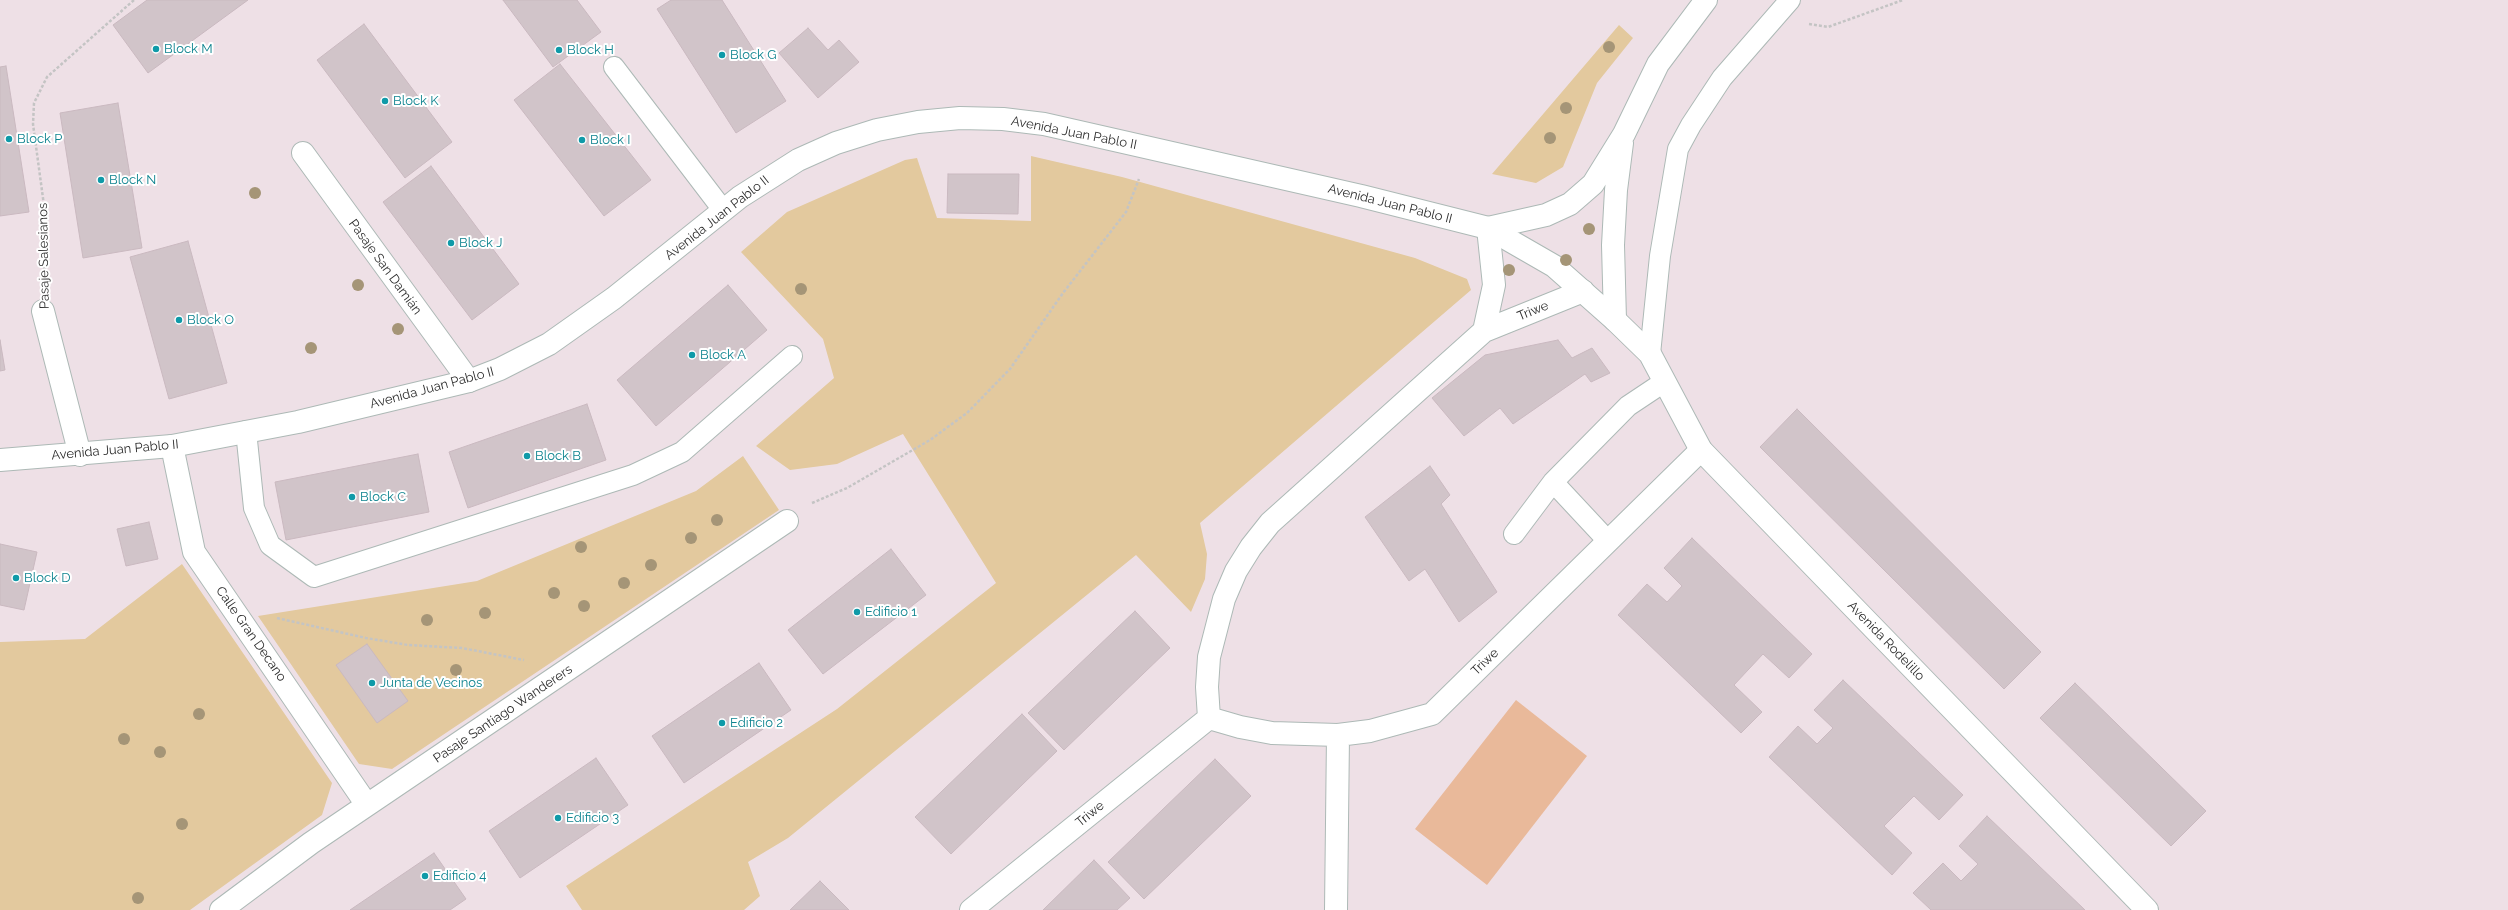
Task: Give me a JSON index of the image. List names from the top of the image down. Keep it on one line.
{"streets":{"street":["Avenida Juan Pablo II","Pasaje Salesianos","Pasaje San Damián","Triwe","Calle Gran Decano","Avenida Rodelillo","Pasaje Santiago Wanderers"]},"crossings":[["Avenida Juan Pablo II","Pasaje Salesianos"],["Avenida Juan Pablo II","Pasaje San Damián"],["Avenida Juan Pablo II","Triwe"],["Avenida Juan Pablo II","Calle Gran Decano"],["Avenida Juan Pablo II","Avenida Rodelillo"],["Triwe","Avenida Rodelillo"],["Calle Gran Decano","Pasaje Santiago Wanderers"]],"places":["Block M","Block H","Block G","Block K","Block P","Block I","Block N","Block J","Block O","Block A","Block B","Block C","Block D","Edificio 1","Junta de Vecinos","Edificio 2","Edificio 3","Edificio 4"]}
